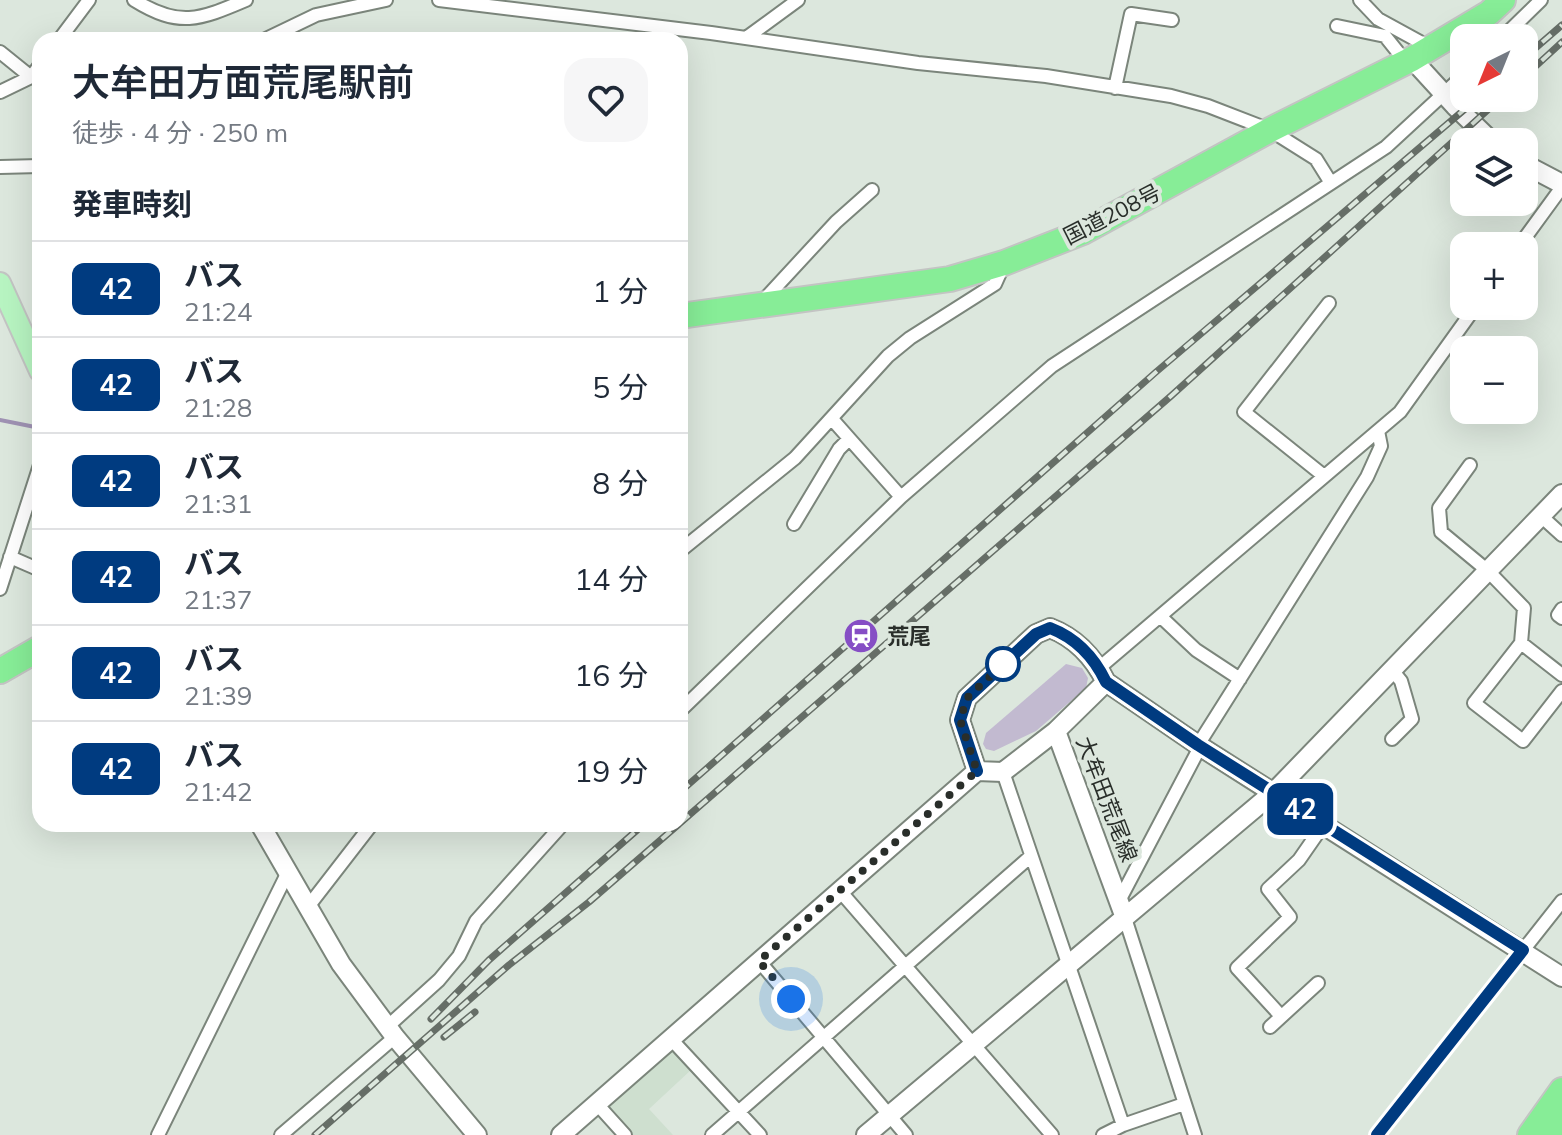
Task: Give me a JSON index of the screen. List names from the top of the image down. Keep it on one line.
{"streets":{"highway":["国道208号"],"street":["大牟田荒尾線"]},"places":{"station":["荒尾"]},"lines":["bus line 42"],"north":"bottom left","page":{"on_map":"42","map_buttons":["+","−"],"heading":[["大牟田方面荒尾駅前","徒歩 · 4 分 · 250 m"],"発車時刻"],"list":[{"mark":"42","name":"バス","note":"21:24","value":"1 分"},{"mark":"42","name":"バス","note":"21:28","value":"5 分"},{"mark":"42","name":"バス","note":"21:31","value":"8 分"},{"mark":"42","name":"バス","note":"21:37","value":"14 分"},{"mark":"42","name":"バス","note":"21:39","value":"16 分"},{"mark":"42","name":"バス","note":"21:42","value":"19 分"}]}}
